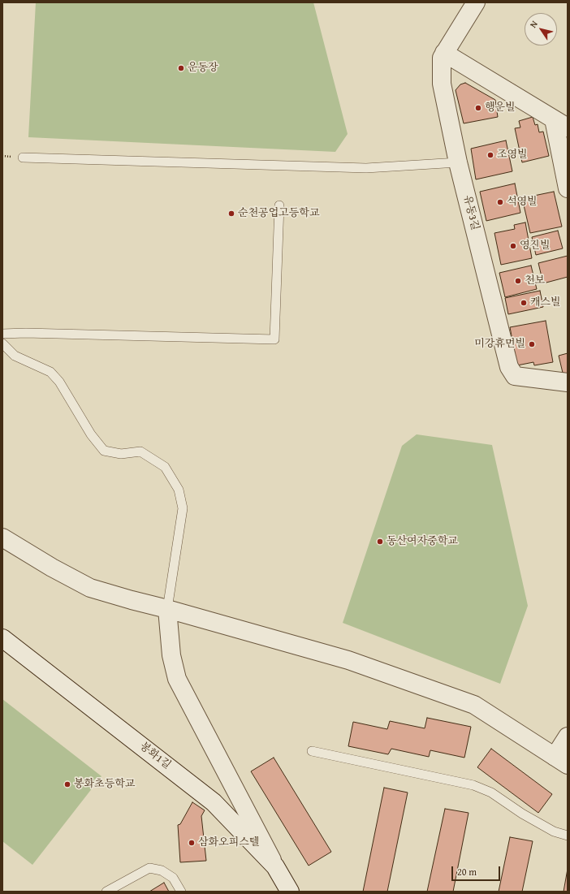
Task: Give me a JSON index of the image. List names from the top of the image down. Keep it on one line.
{"streets":{"street":["유동3길","봉화1길"]},"places":["운동장","행운빌","조영빌","석영빌","순천공업고등학교","영진빌","천보","캐스빌","미강휴먼빌","동산여자중학교","봉화초등학교","삼화오피스텔"],"scale_bar":"20 m","north":"top left"}
